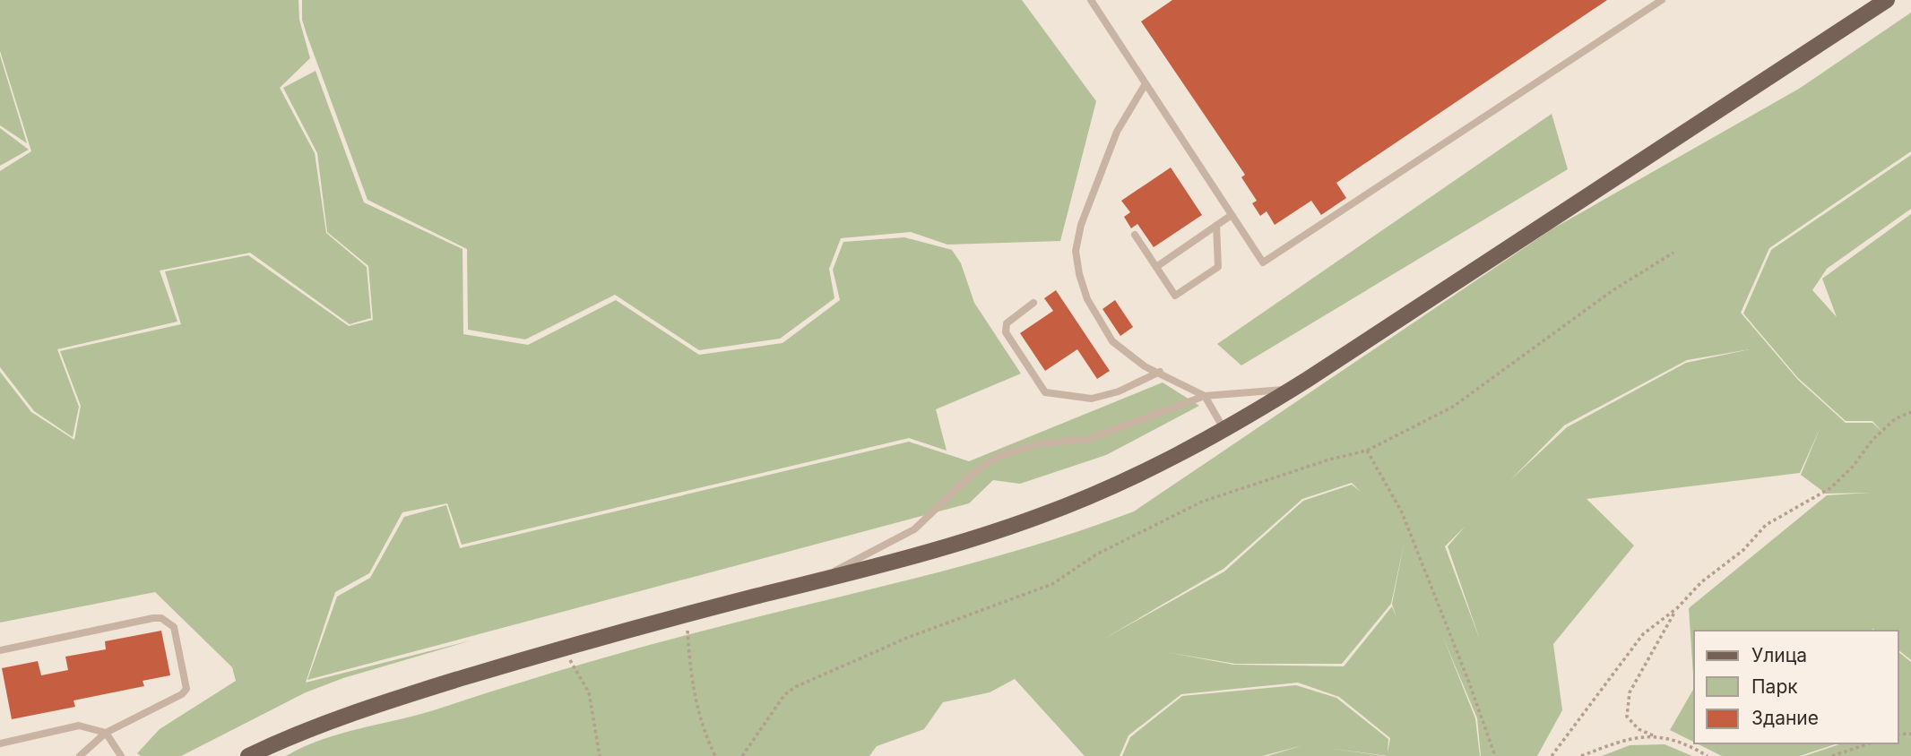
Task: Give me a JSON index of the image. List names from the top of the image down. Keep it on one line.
{"legend":["Улица","Парк","Здание"]}
